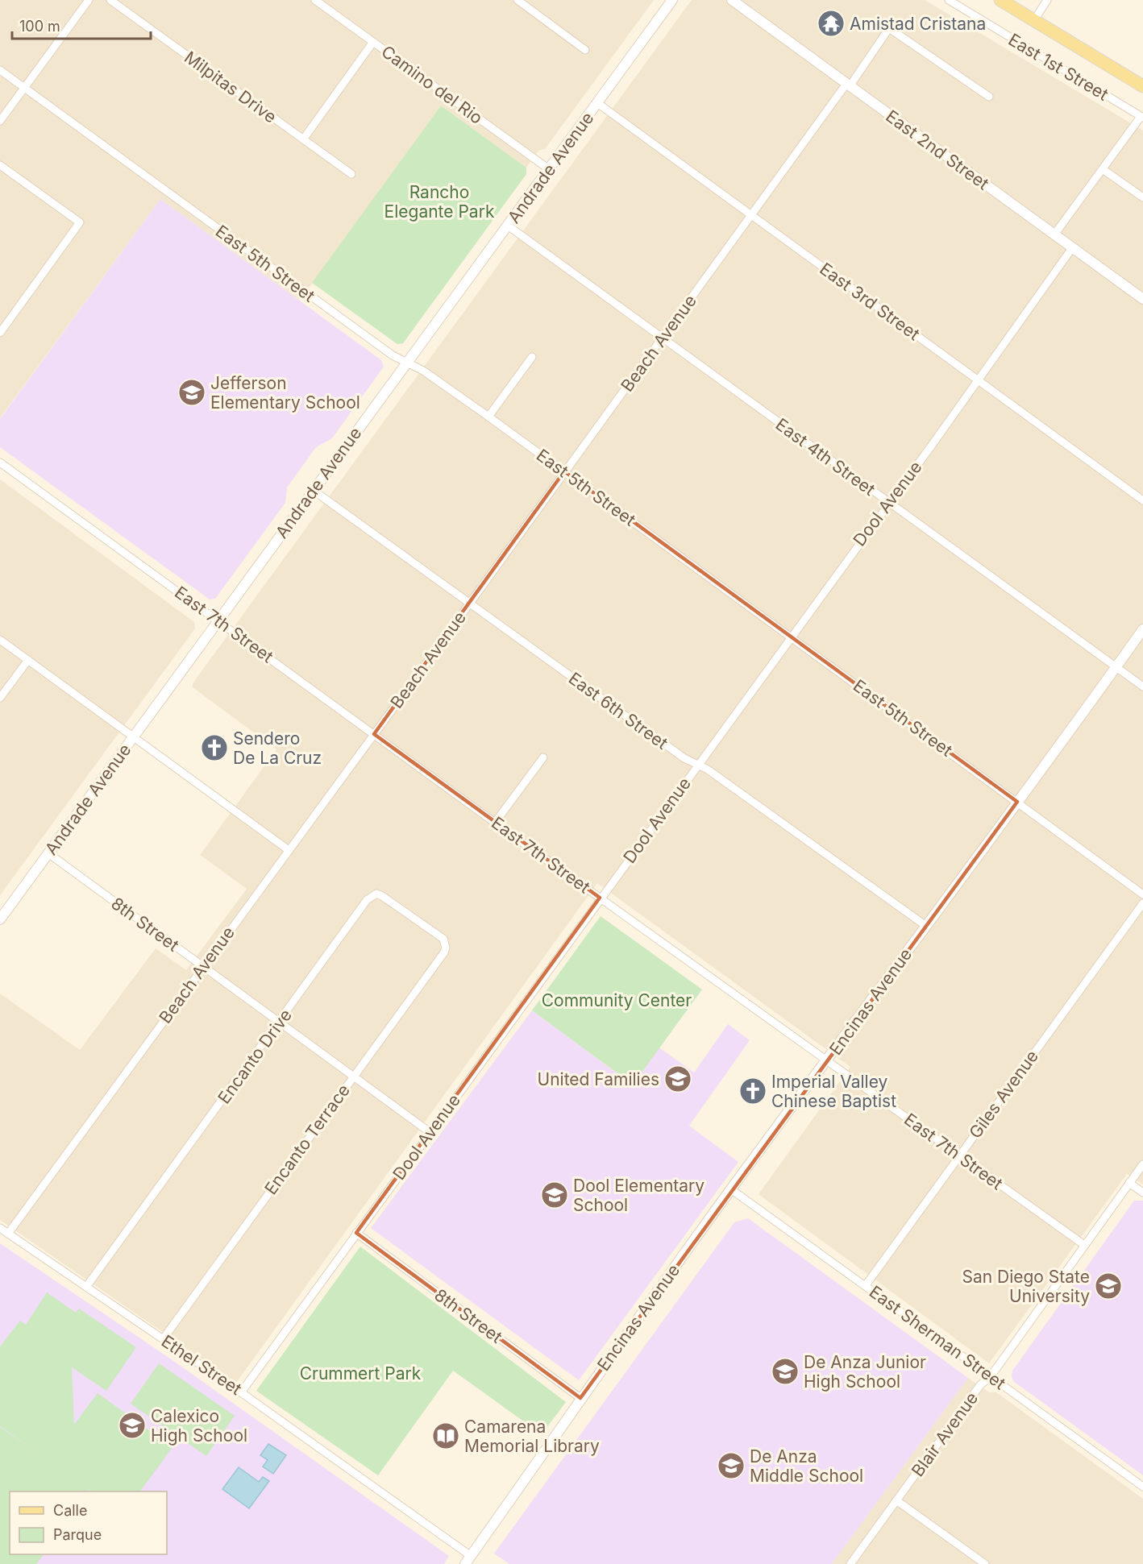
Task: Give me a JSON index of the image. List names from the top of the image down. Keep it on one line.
{"streets":{"street":["East 1st Street","Camino del Rio","Milpitas Drive","East 2nd Street","Andrade Avenue","East 5th Street","East 3rd Street","Beach Avenue","East 4th Street","Dool Avenue","East 7th Street","East 6th Street","8th Street","Encinas Avenue","Encanto Drive","Giles Avenue","Encanto Terrace","East Sherman Street","Ethel Street","Blair Avenue"]},"crossings":[["Camino del Rio","Andrade Avenue"],["East 2nd Street","Beach Avenue"],["East 2nd Street","Dool Avenue"],["Andrade Avenue","East 5th Street"],["Andrade Avenue","East 3rd Street"],["Andrade Avenue","East 4th Street"],["Andrade Avenue","East 7th Street"],["Andrade Avenue","East 6th Street"],["Andrade Avenue","8th Street"],["East 5th Street","Beach Avenue"],["East 5th Street","Dool Avenue"],["East 5th Street","Encinas Avenue"],["East 3rd Street","Beach Avenue"],["East 3rd Street","Dool Avenue"],["Beach Avenue","East 4th Street"],["Beach Avenue","East 7th Street"],["Beach Avenue","East 6th Street"],["Beach Avenue","8th Street"],["Beach Avenue","Ethel Street"],["East 4th Street","Dool Avenue"],["East 4th Street","Encinas Avenue"],["Dool Avenue","East 7th Street"],["Dool Avenue","East 6th Street"],["Dool Avenue","8th Street"],["Dool Avenue","Ethel Street"],["East 7th Street","Encinas Avenue"],["East 7th Street","Giles Avenue"],["East 7th Street","Blair Avenue"],["East 6th Street","Encinas Avenue"],["8th Street","Encinas Avenue"],["8th Street","Encanto Drive"],["8th Street","Encanto Terrace"],["Encinas Avenue","East Sherman Street"],["Encinas Avenue","Ethel Street"],["Encanto Drive","Encanto Terrace"],["Encanto Drive","Ethel Street"],["Giles Avenue","East Sherman Street"],["Encanto Terrace","Ethel Street"],["East Sherman Street","Blair Avenue"]],"parks":["Rancho Elegante Park","Community Center","Crummert Park"],"places":{"temple":["Amistad Cristana"],"school or university":["Jefferson Elementary School","United Families","Dool Elementary School","San Diego State University","De Anza Junior High School","Calexico High School","De Anza Middle School"],"church":["Sendero De La Cruz","Imperial Valley Chinese Baptist"],"library":["Camarena Memorial Library"]},"legend":["Calle","Parque"],"scale_bar":"100 m"}
